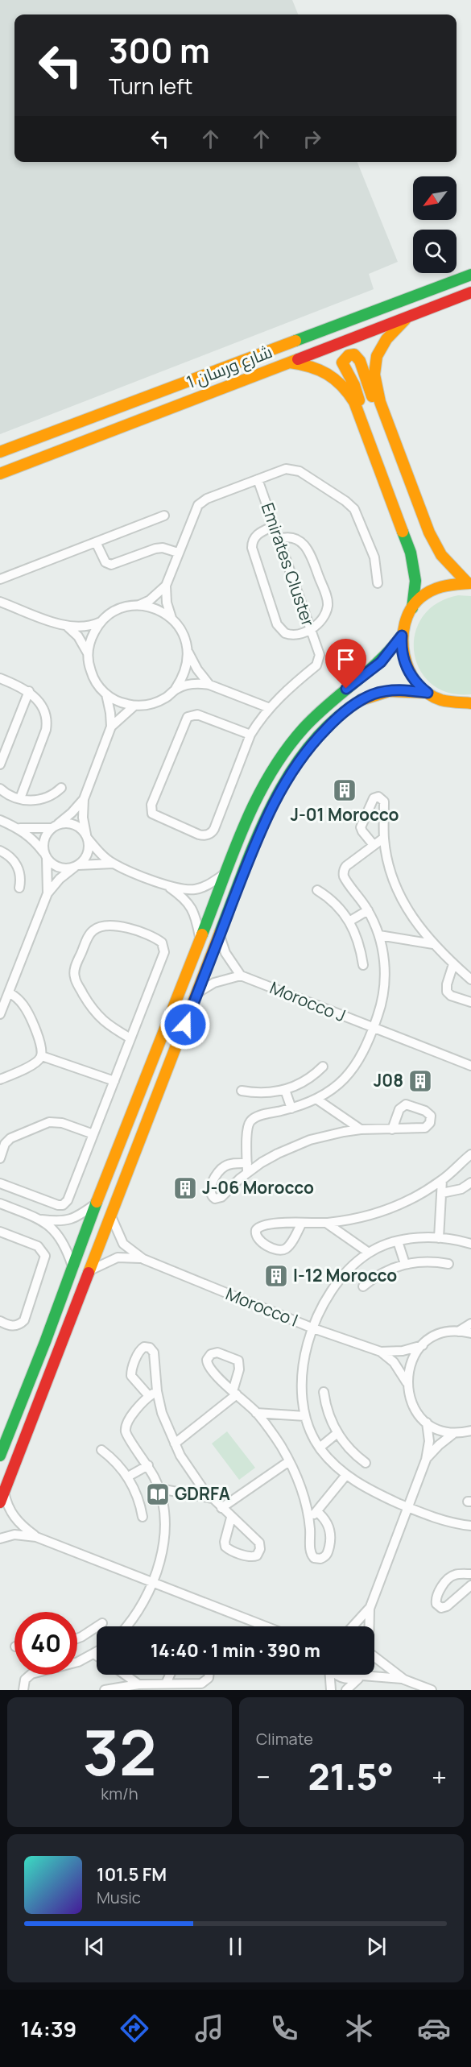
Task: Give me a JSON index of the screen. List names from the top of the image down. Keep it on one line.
{"streets":{"street":["شارع ورسان 1","Emirates Cluster","Morocco J","Morocco I"]},"places":{"building":["J-01 Morocco","J08","J-06 Morocco","I-12 Morocco"],"library":["GDRFA"]},"north":"bottom left","page":{"turn":["300 m","Turn left"],"limit":"40","trip":"14:40 · 1 min · 390 m","tile":[["32","km/h"],"Climate"],"heat":["−","21.5°","+"],"song":["101.5 FM","Music"],"tabs":"14:39"}}
